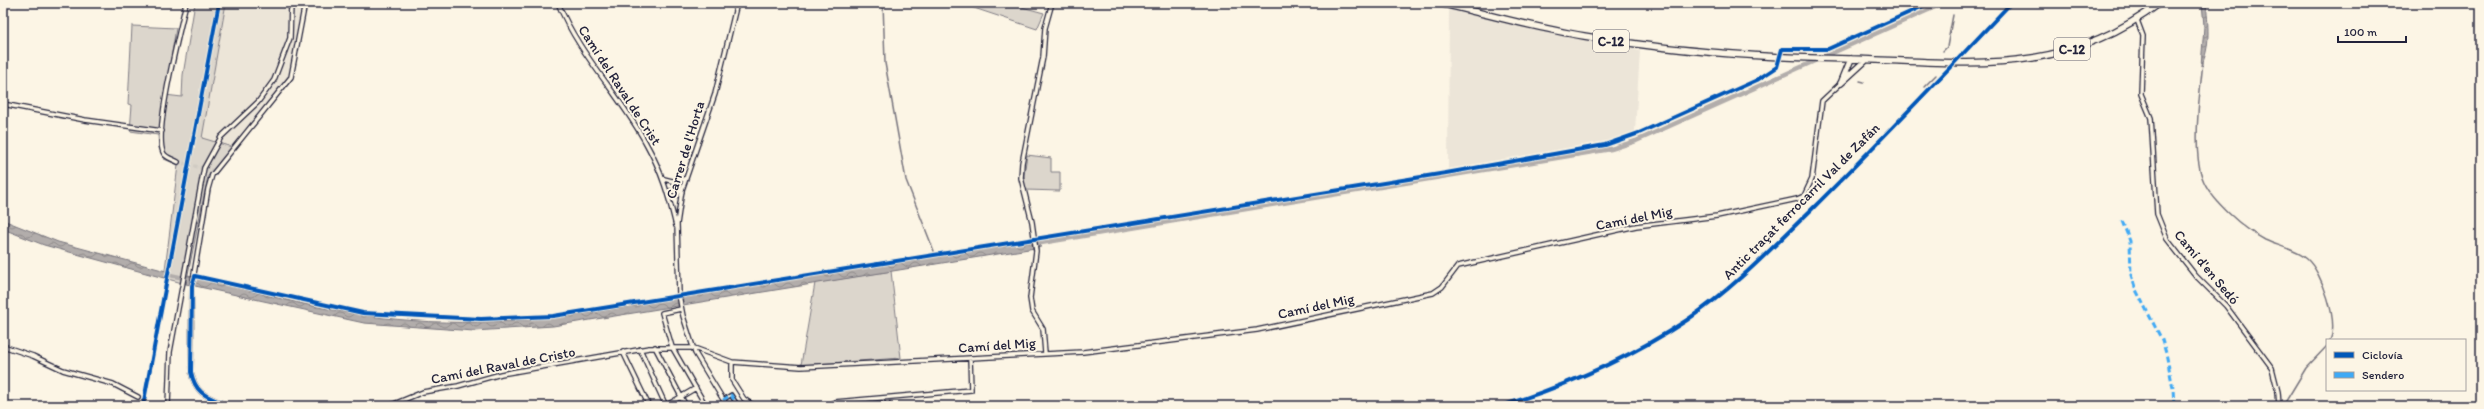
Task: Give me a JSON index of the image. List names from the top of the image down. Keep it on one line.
{"streets":{"main road":["C-12"],"street":["Camí del Raval de Crist","Carrer de l'Horta","Camí del Mig","Camí d'en Sedó","Camí del Raval de Cristo"],"cycle path":["Antic traçat ferrocarril Val de Zafán"]},"crossings":[["C-12","Camí d'en Sedó"],["Camí del Raval de Crist","Carrer de l'Horta"],["Carrer de l'Horta","Camí del Mig"],["Camí del Mig","Camí del Raval de Cristo"]],"legend":["Ciclovía","Sendero"],"scale_bar":"100 m"}
